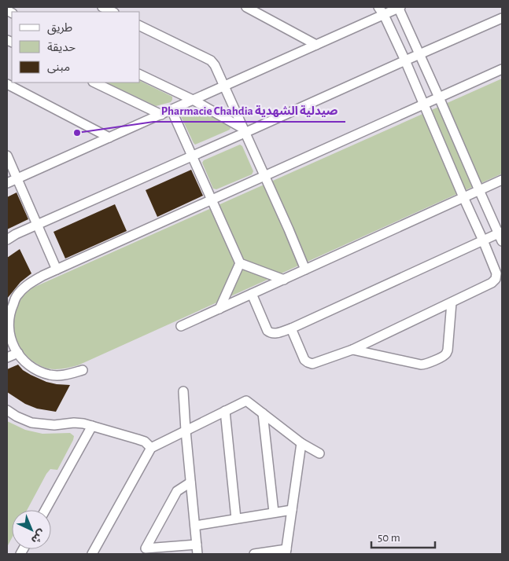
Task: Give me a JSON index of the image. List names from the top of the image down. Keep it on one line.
{"places":["Pharmacie Chahdia صيدلية الشهدية"],"legend":["طريق","حديقة","مبنى"],"scale_bar":"50 m","north":"bottom right"}
